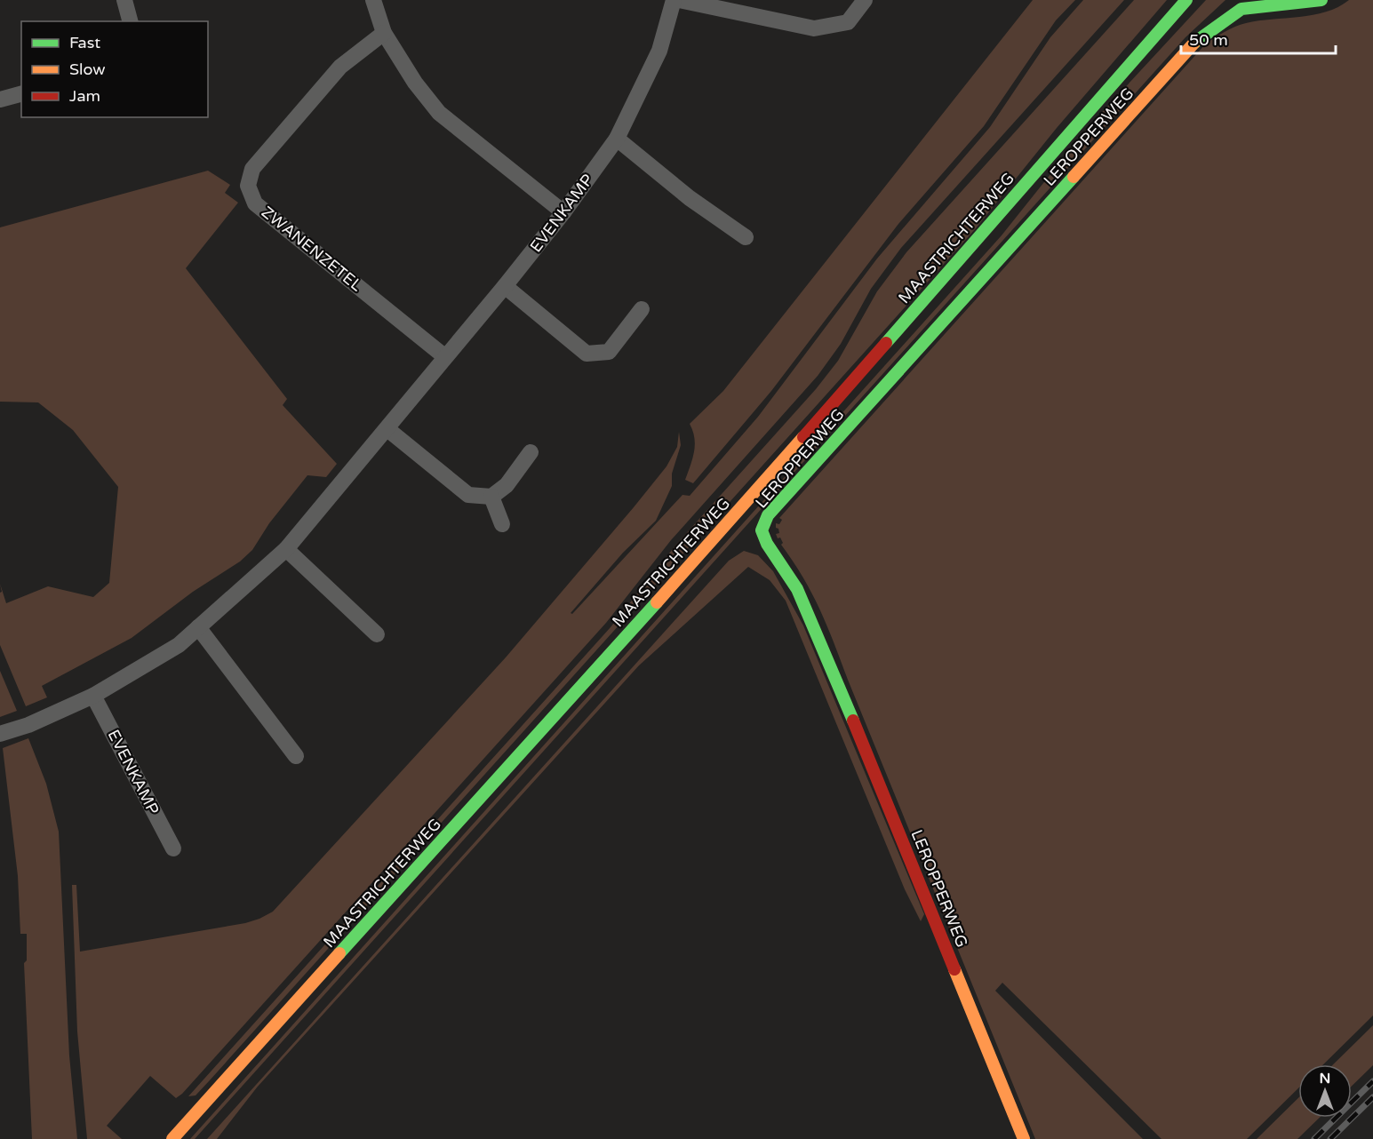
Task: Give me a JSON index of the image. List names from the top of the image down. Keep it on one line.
{"streets":{"main road":["LEROPPERWEG","MAASTRICHTERWEG"],"street":["EVENKAMP","ZWANENZETEL"]},"crossings":[["EVENKAMP","ZWANENZETEL"]],"legend":["Fast","Slow","Jam"],"scale_bar":"50 m","north":"top"}
